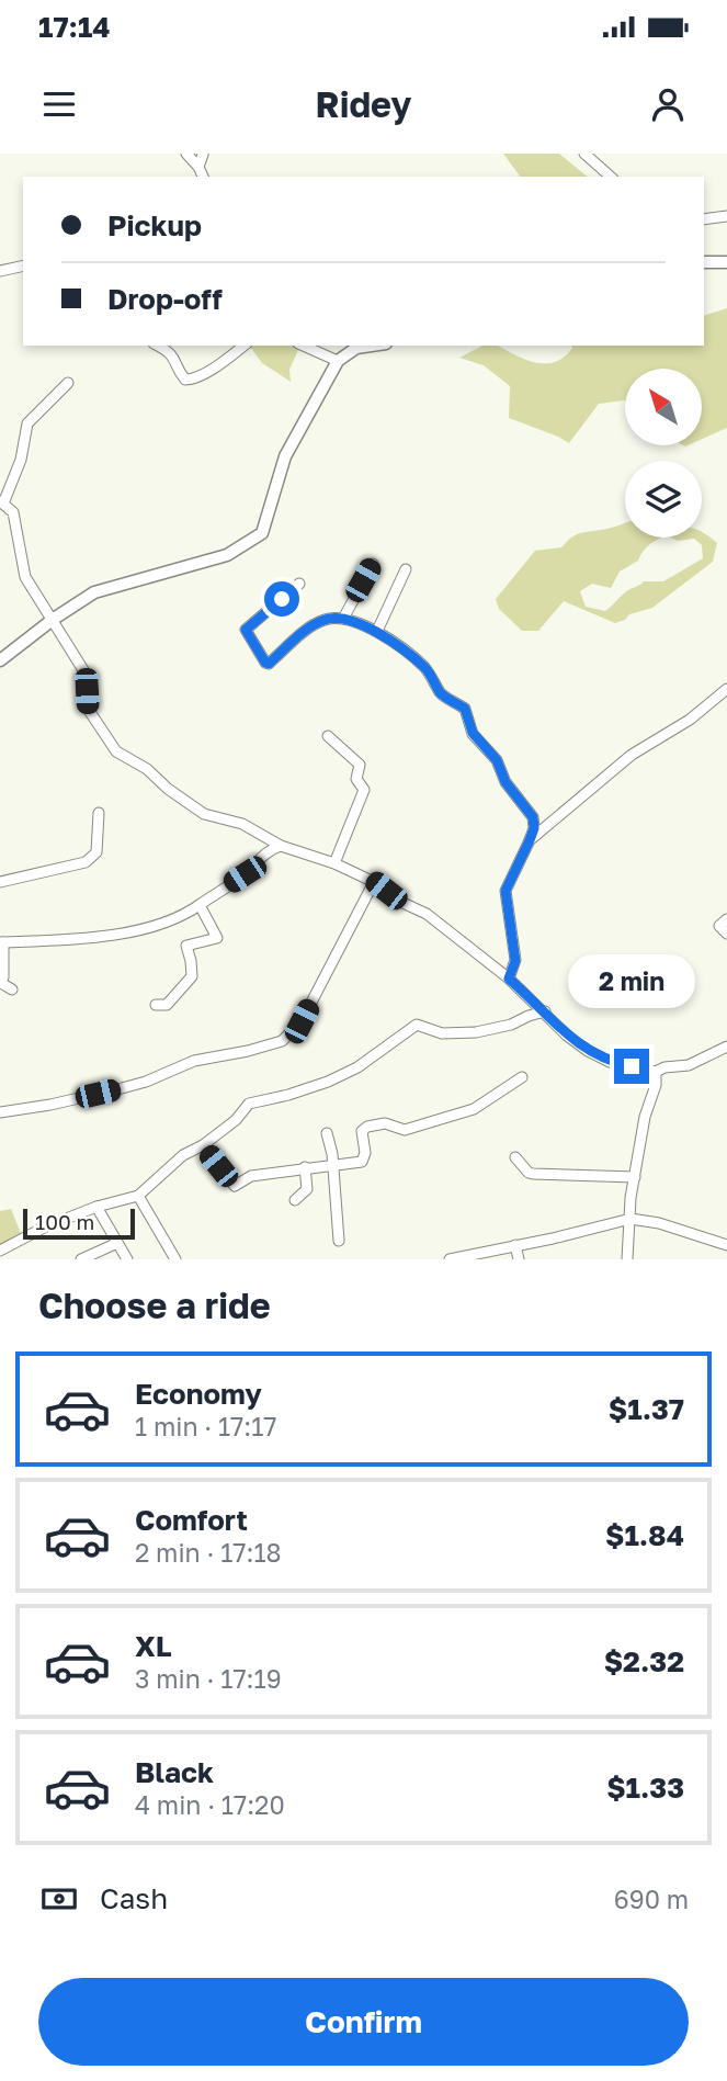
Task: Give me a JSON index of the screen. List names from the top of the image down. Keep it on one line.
{"scale_bar":"100 m","north":"top left","page":{"status":"17:14","header":"Ridey","banner":["Pickup","Drop-off"],"bubble":"2 min","scale":"100 m","heading":"Choose a ride","list":[{"name":"Economy","note":"1 min · 17:17","value":"$1.37"},{"name":"Comfort","note":"2 min · 17:18","value":"$1.84"},{"name":"XL","note":"3 min · 17:19","value":"$2.32"},{"name":"Black","note":"4 min · 17:20","value":"$1.33"}],"pay":["Cash","690 m"],"buttons":"Confirm"}}
